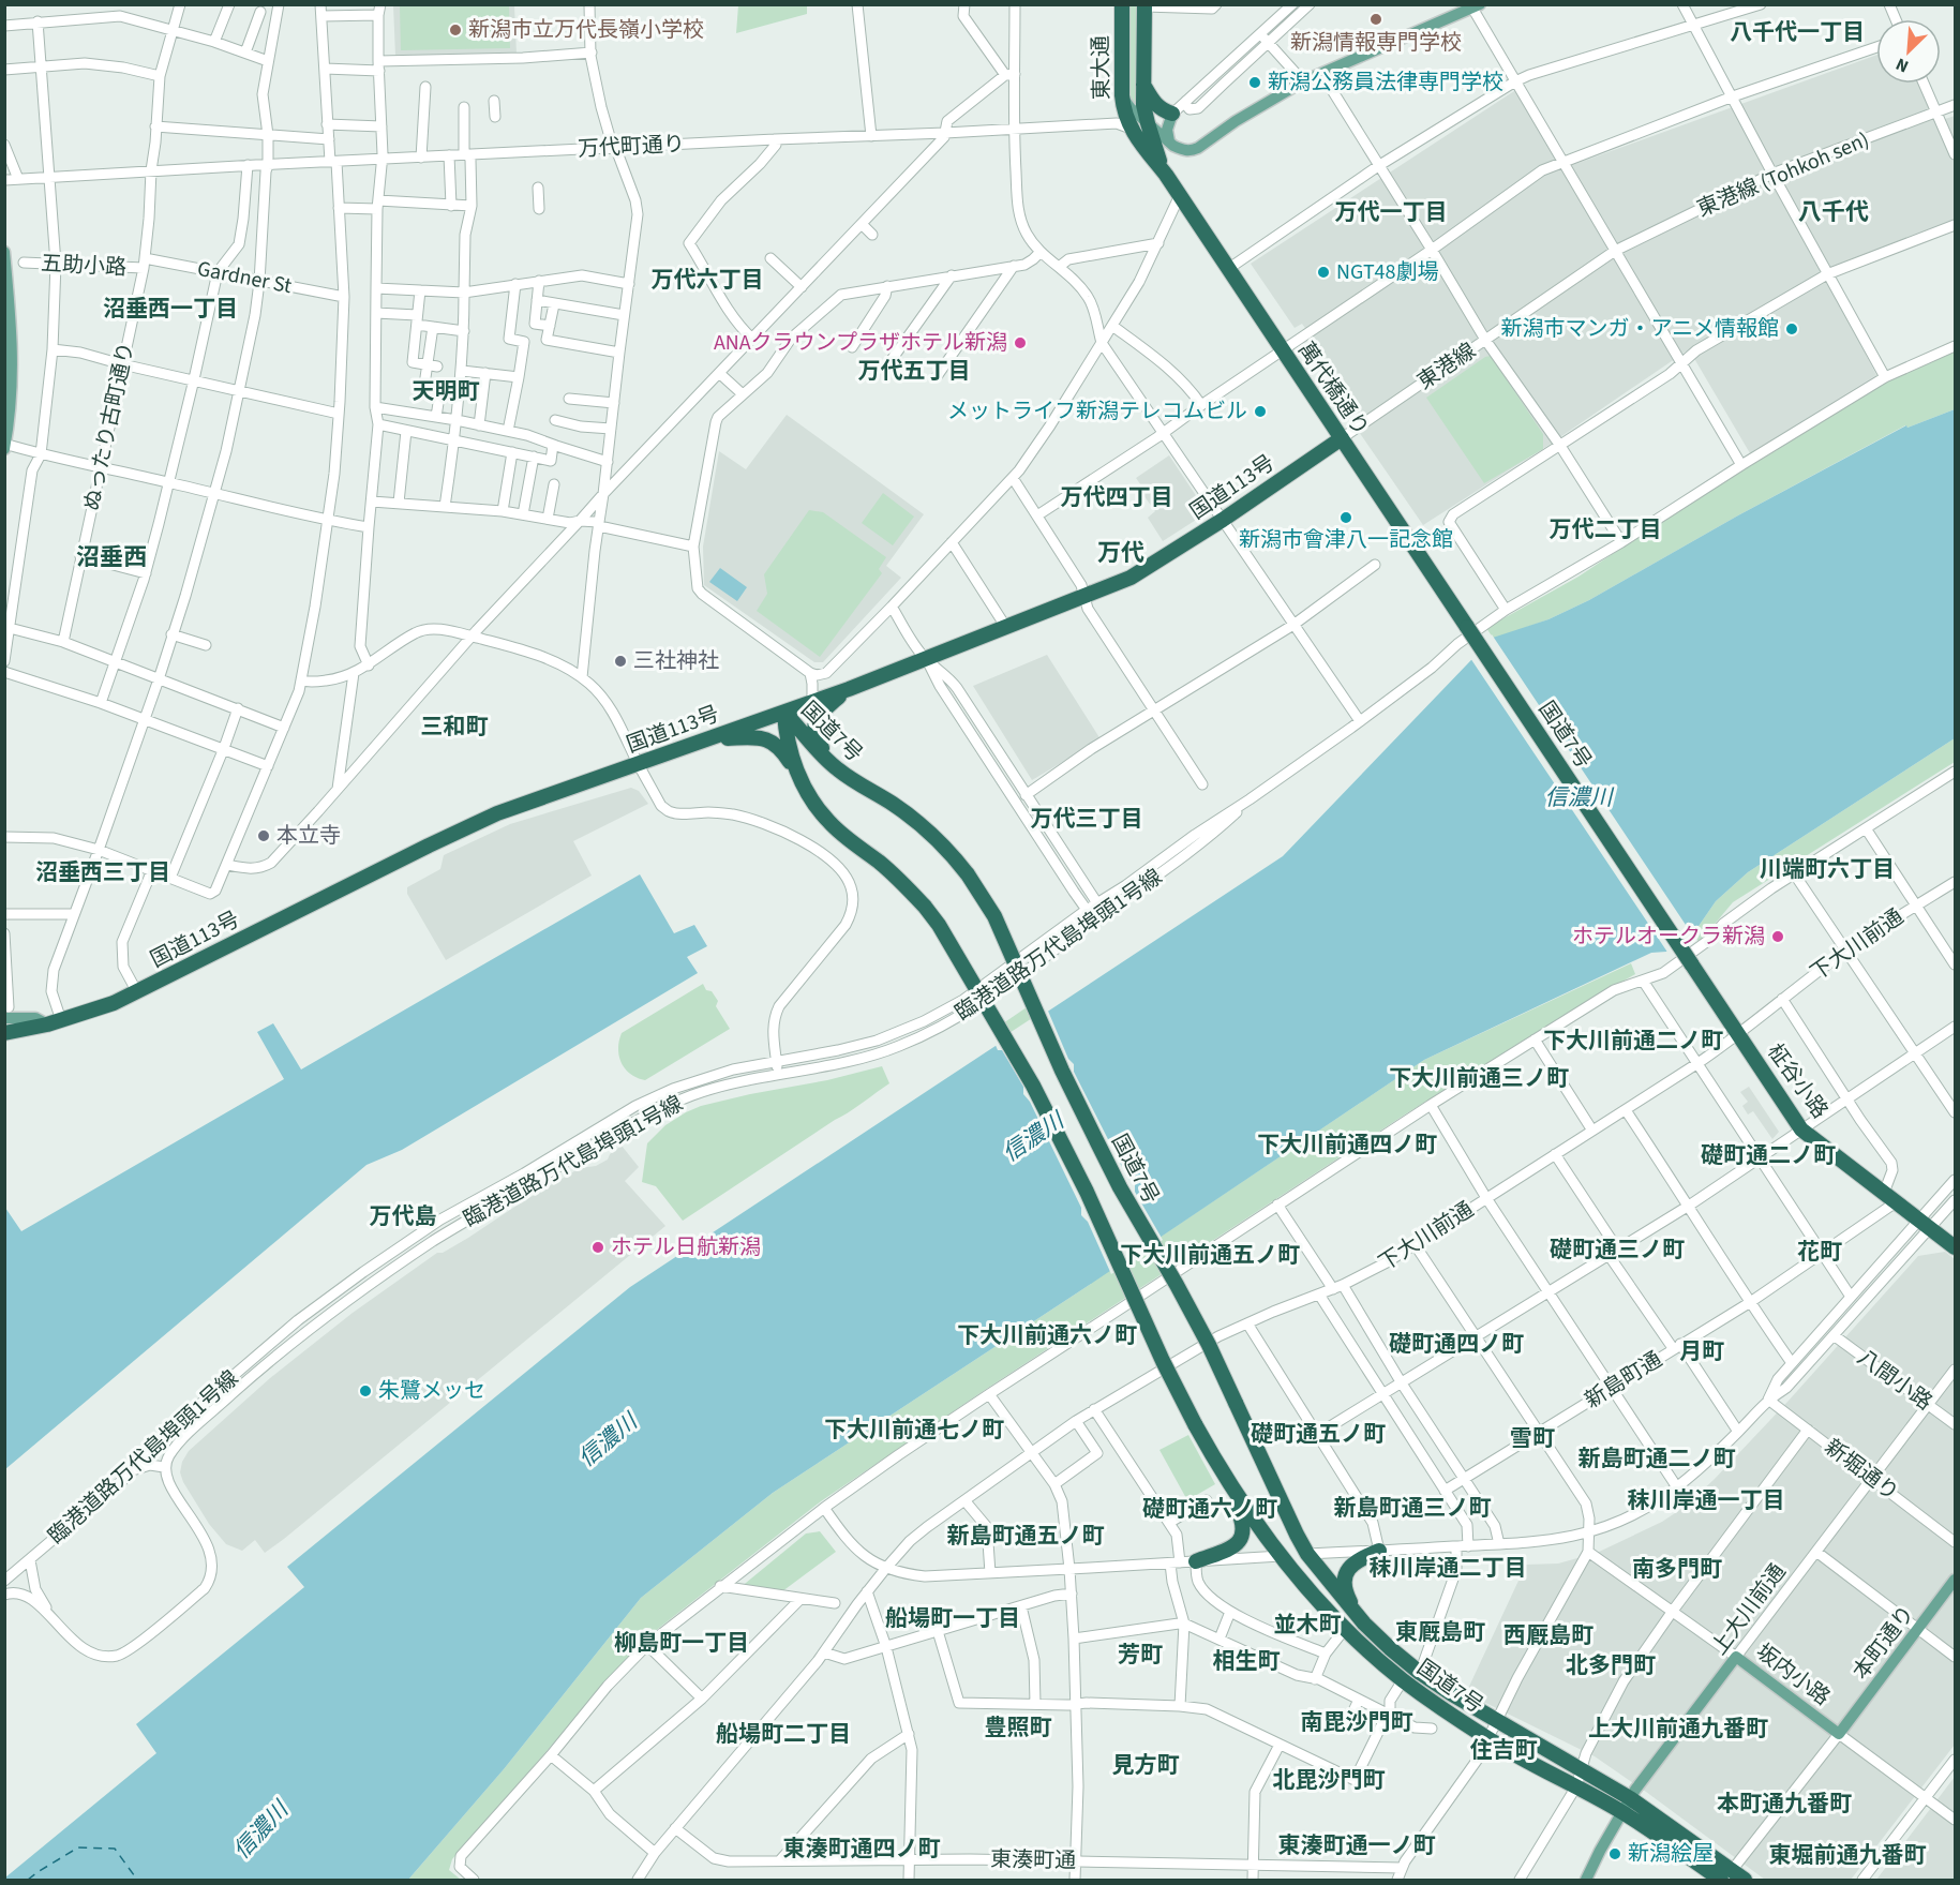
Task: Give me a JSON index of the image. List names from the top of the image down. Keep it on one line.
{"streets":{"highway":["東大通","萬代橋通り","国道113号","国道7号","柾谷小路"],"main road":["上大川前通","本町通り","坂内小路"],"street":["万代町通り","東港線 (Tohkoh sen)","五助小路","Gardner St","東港線","ぬったり古町通り","臨港道路万代島埠頭1号線","下大川前通","新島町通","八間小路","新堀通り","東湊町通"]},"crossings":[["東大通","万代町通り"],["東大通","萬代橋通り"],["万代町通り","萬代橋通り"],["万代町通り","ぬったり古町通り"],["東港線 (Tohkoh sen)","東港線"],["五助小路","Gardner St"],["五助小路","ぬったり古町通り"],["Gardner St","ぬったり古町通り"],["東港線","萬代橋通り"],["東港線","国道113号"],["萬代橋通り","国道113号"],["萬代橋通り","国道7号"],["国道113号","国道7号"],["国道7号","柾谷小路"],["国道7号","上大川前通"],["国道7号","本町通り"],["下大川前通","柾谷小路"],["下大川前通","東湊町通"],["柾谷小路","新島町通"],["八間小路","上大川前通"],["新堀通り","上大川前通"],["上大川前通","坂内小路"],["本町通り","坂内小路"]],"districts":["八千代一丁目","万代一丁目","八千代","万代六丁目","沼垂西一丁目","万代五丁目","天明町","万代四丁目","万代二丁目","万代","沼垂西","三和町","万代三丁目","川端町六丁目","沼垂西三丁目","下大川前通二ノ町","下大川前通三ノ町","下大川前通四ノ町","礎町通二ノ町","万代島","礎町通三ノ町","花町","下大川前通五ノ町","下大川前通六ノ町","礎町通四ノ町","月町","下大川前通七ノ町","礎町通五ノ町","雪町","新島町通二ノ町","秣川岸通一丁目","新島町通三ノ町","礎町通六ノ町","新島町通五ノ町","秣川岸通二丁目","南多門町","船場町一丁目","並木町","東厩島町","西厩島町","柳島町一丁目","芳町","相生町","北多門町","南毘沙門町","豊照町","上大川前通九番町","船場町二丁目","住吉町","見方町","北毘沙門町","本町通九番町","東湊町通一ノ町","東湊町通四ノ町","東堀前通九番町"],"water":["信濃川"],"places":["新潟情報専門学校","新潟市立万代長嶺小学校","新潟公務員法律専門学校","NGT48劇場","新潟市マンガ・アニメ情報館","ANAクラウンプラザホテル新潟","メットライフ新潟テレコムビル","新潟市會津八一記念館","三社神社","本立寺","ホテルオークラ新潟","ホテル日航新潟","朱鷺メッセ","新潟絵屋"],"north":"bottom left"}
